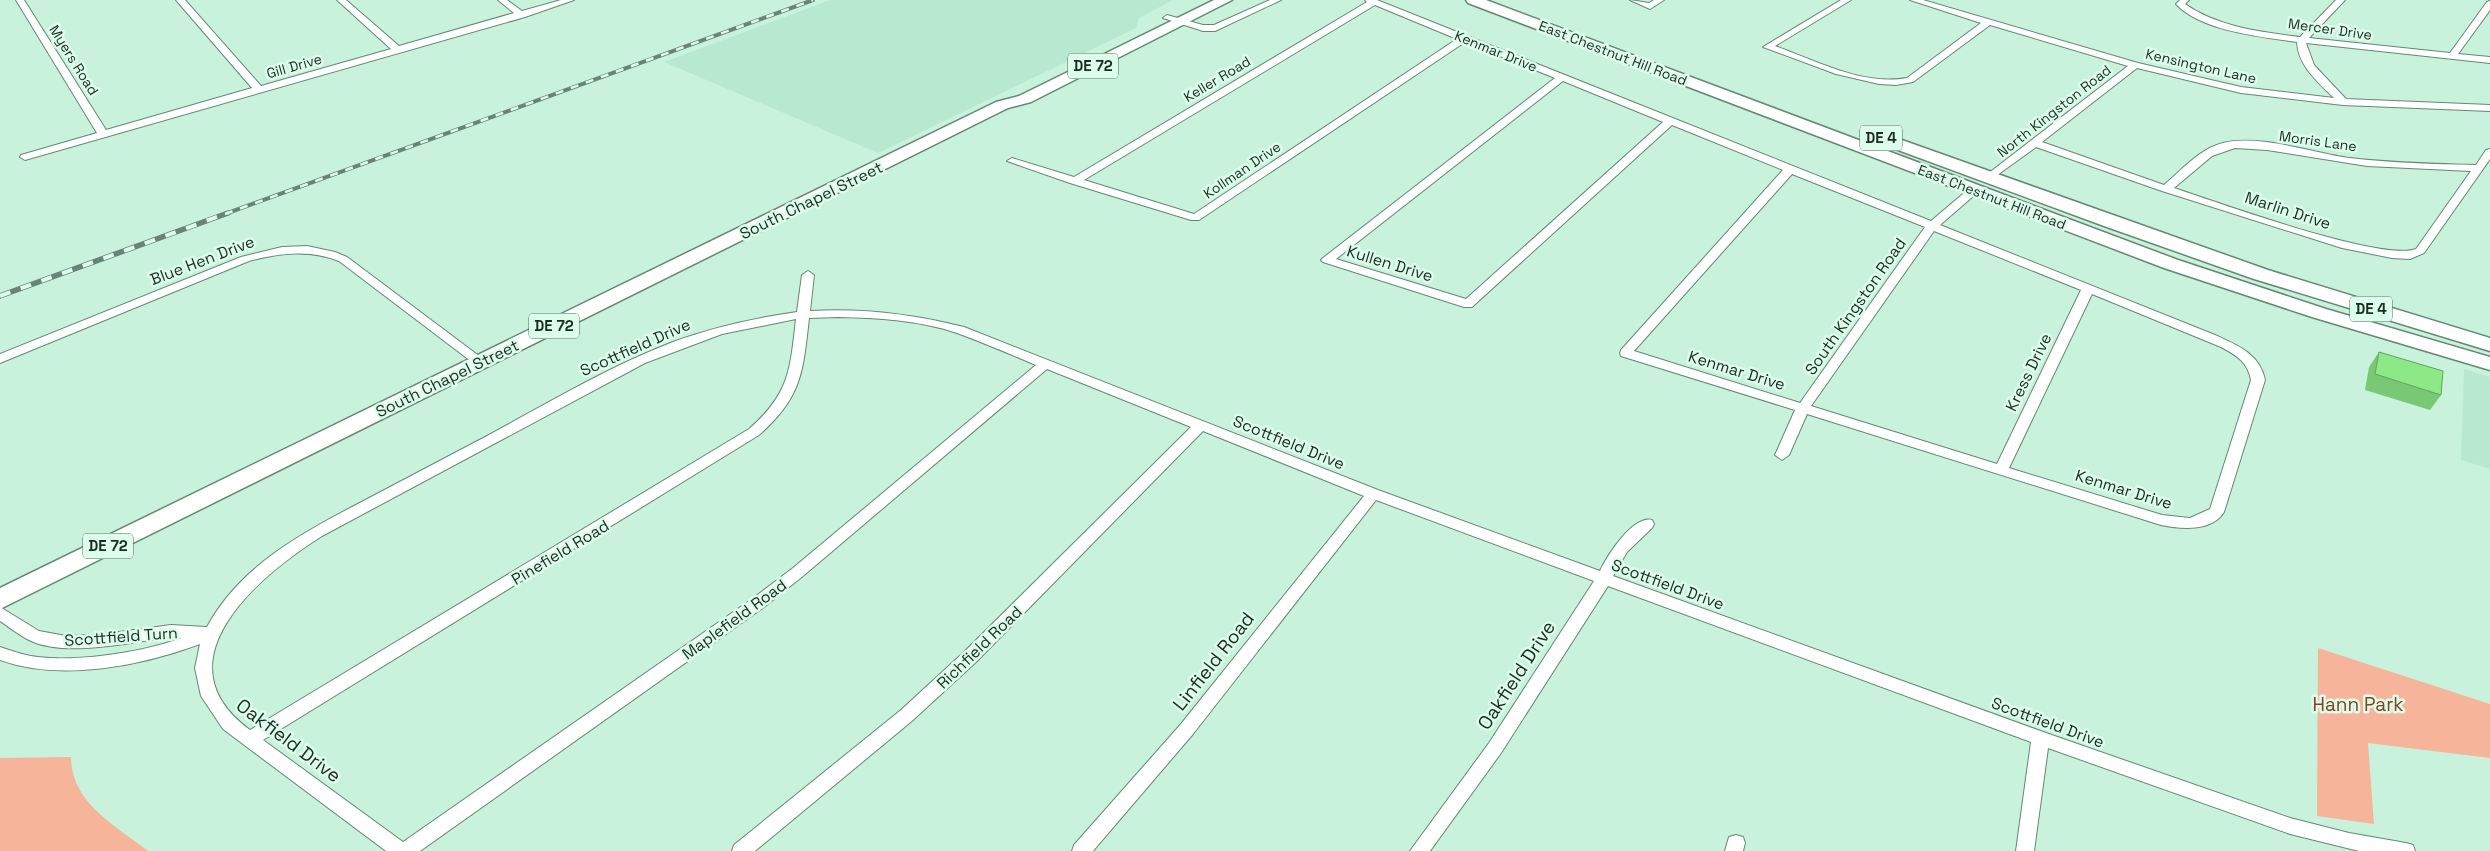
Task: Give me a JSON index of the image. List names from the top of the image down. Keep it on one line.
{"streets":{"main road":["East Chestnut Hill Road","DE 72","DE 4","South Chapel Street"],"street":["Mercer Drive","Kenmar Drive","Myers Road","Gill Drive","Kensington Lane","Keller Road","North Kingston Road","Morris Lane","Kollman Drive","Marlin Drive","Blue Hen Drive","Kullen Drive","South Kingston Road","Scottfield Drive","Kress Drive","Pinefield Road","Maplefield Road","Scottfield Turn","Richfield Road","Linfield Road","Oakfield Drive"]},"crossings":[["Kenmar Drive","Keller Road"],["Kenmar Drive","Kollman Drive"],["Kenmar Drive","Kullen Drive"],["Kenmar Drive","South Kingston Road"],["Kenmar Drive","Kress Drive"],["East Chestnut Hill Road","North Kingston Road"],["East Chestnut Hill Road","DE 4"],["East Chestnut Hill Road","South Kingston Road"],["Myers Road","Gill Drive"],["Kensington Lane","North Kingston Road"],["Keller Road","Kollman Drive"],["North Kingston Road","DE 4"],["North Kingston Road","Marlin Drive"],["North Kingston Road","South Kingston Road"],["DE 4","South Kingston Road"],["Morris Lane","Marlin Drive"],["South Chapel Street","Blue Hen Drive"],["Scottfield Drive","Pinefield Road"],["Scottfield Drive","Maplefield Road"],["Scottfield Drive","Scottfield Turn"],["Scottfield Drive","Richfield Road"],["Scottfield Drive","Linfield Road"],["Scottfield Drive","Oakfield Drive"],["Pinefield Road","Oakfield Drive"],["Maplefield Road","Oakfield Drive"],["Scottfield Turn","Oakfield Drive"]],"parks":["Hann Park"]}
